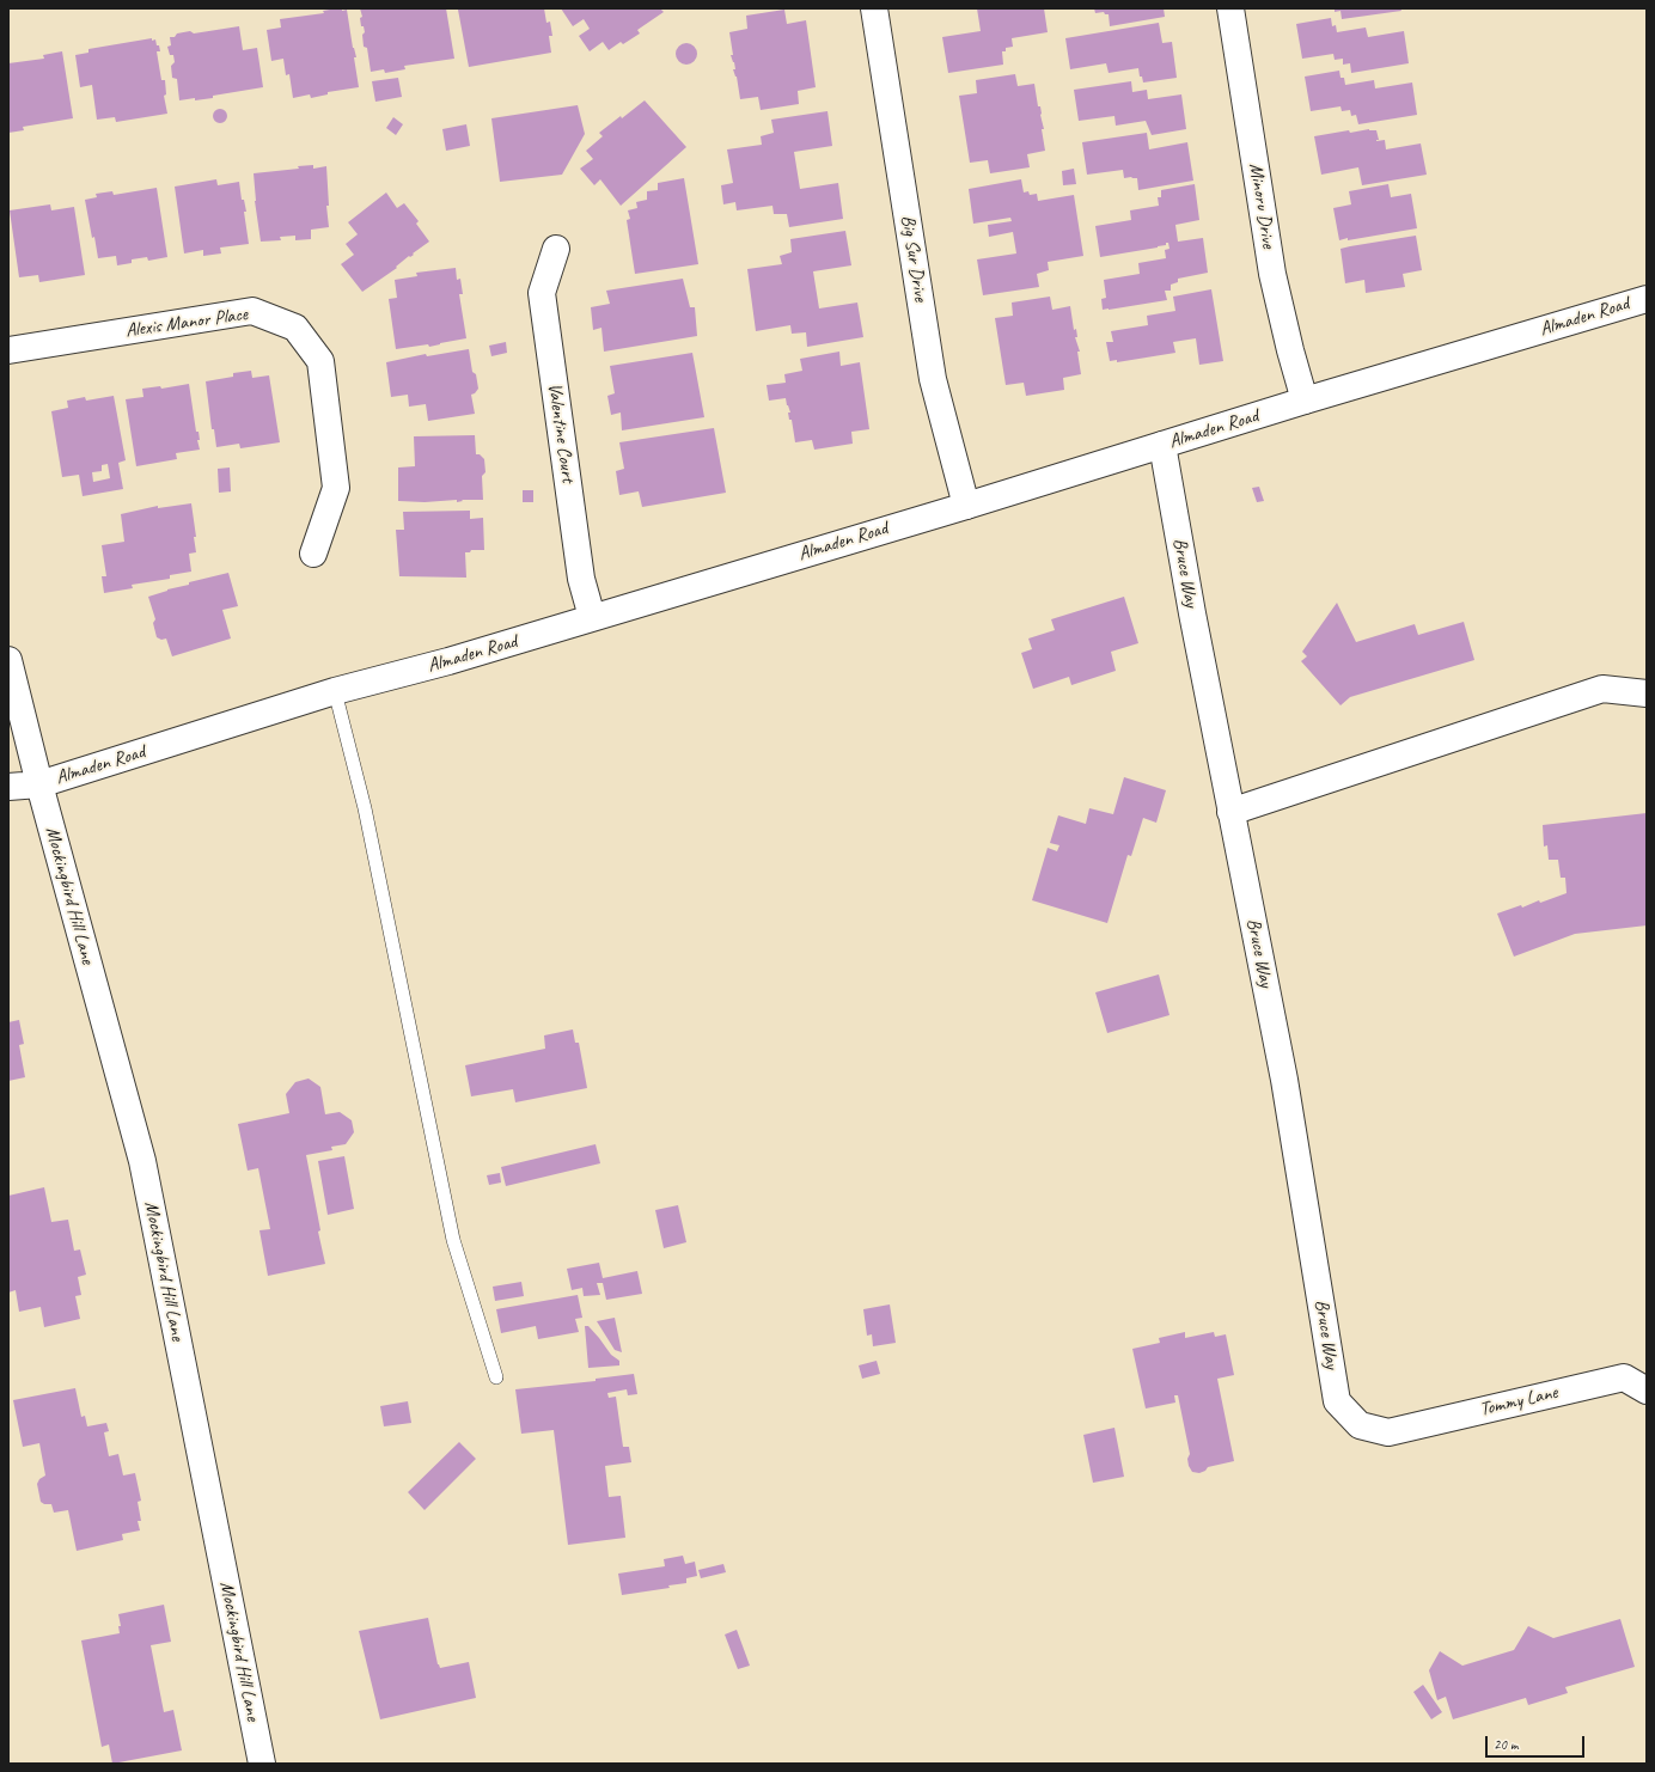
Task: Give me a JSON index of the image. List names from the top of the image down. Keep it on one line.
{"streets":{"street":["Minoru Drive","Big Sur Drive","Almaden Road","Alexis Manor Place","Valentine Court","Bruce Way","Mockingbird Hill Lane","Tommy Lane"]},"crossings":[["Minoru Drive","Almaden Road"],["Big Sur Drive","Almaden Road"],["Almaden Road","Valentine Court"],["Almaden Road","Bruce Way"],["Almaden Road","Mockingbird Hill Lane"],["Bruce Way","Tommy Lane"]],"scale_bar":"20 m"}
